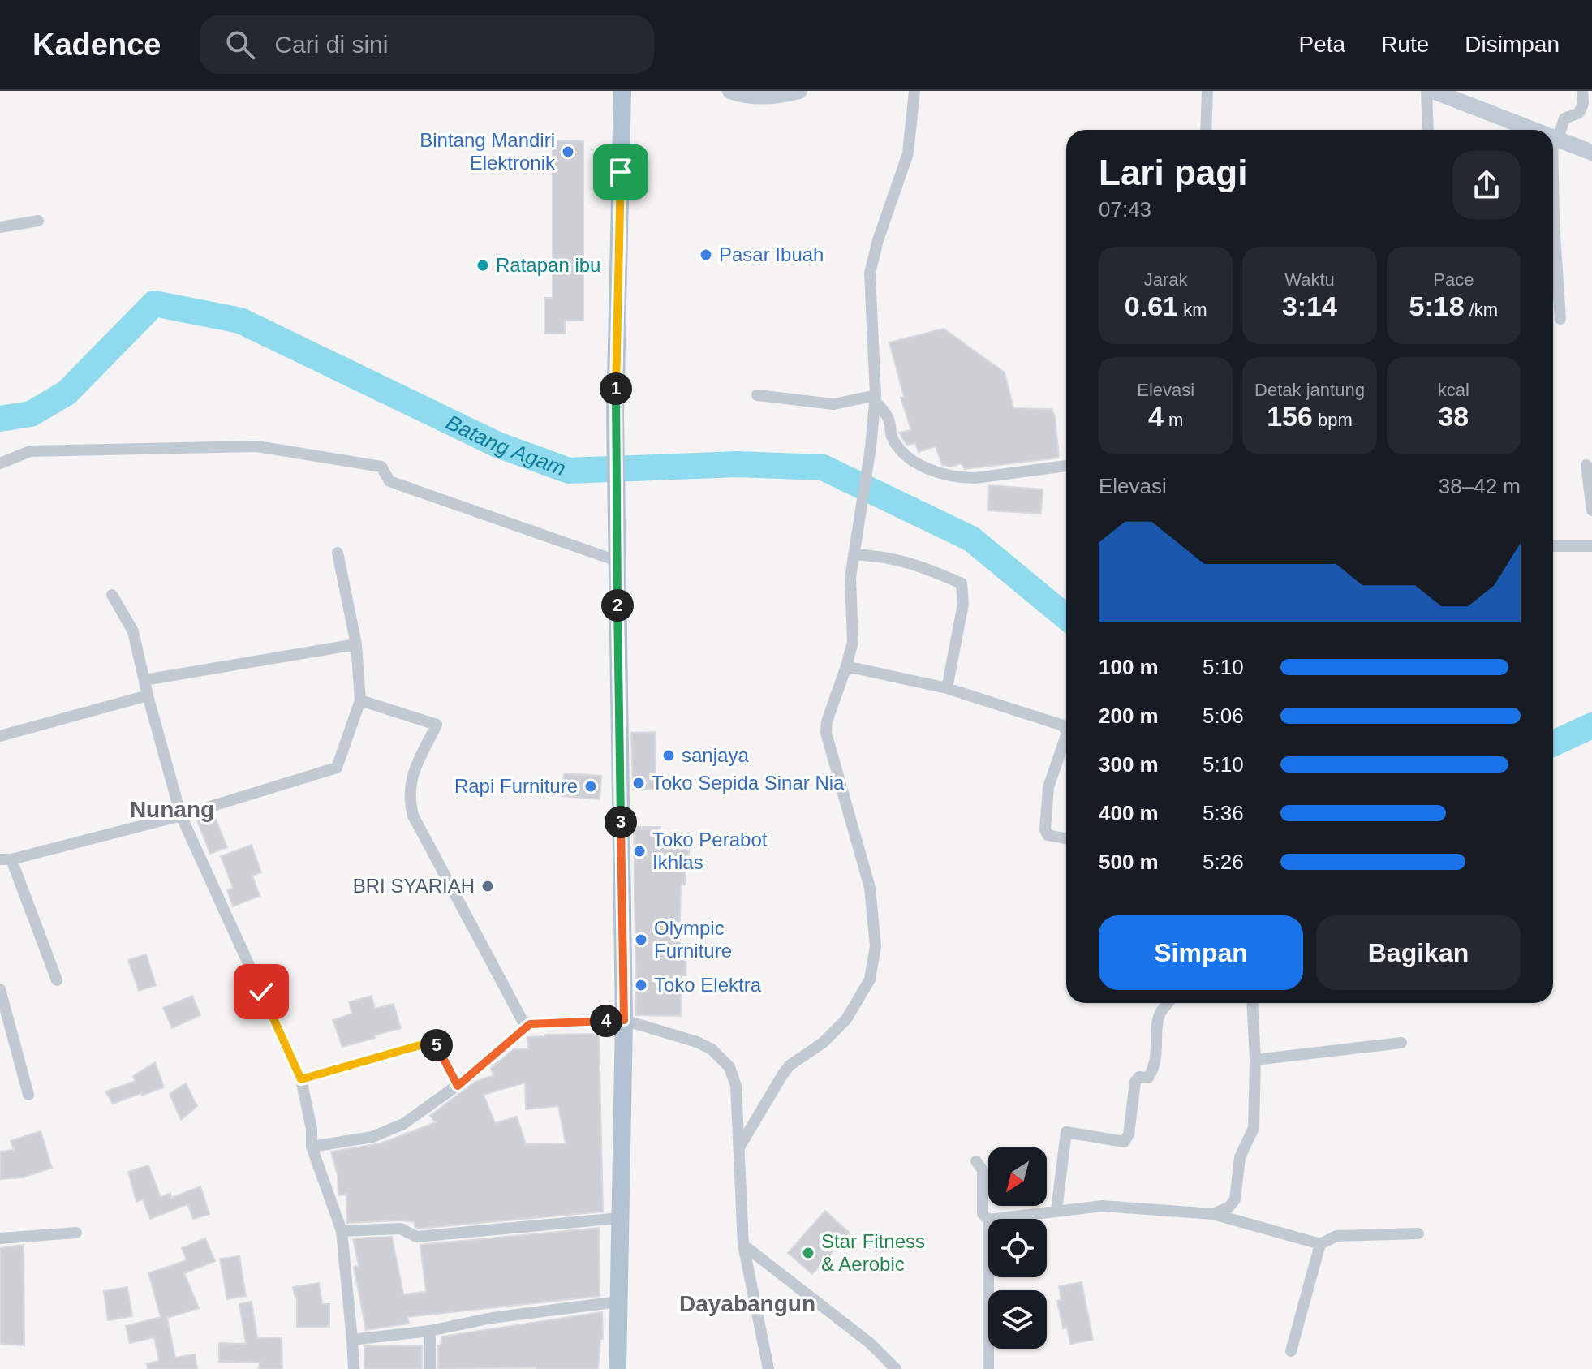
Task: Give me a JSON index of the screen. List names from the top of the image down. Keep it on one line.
{"districts":["Nunang","Dayabangun"],"water":["Batang Agam"],"places":["Bintang Mandiri Elektronik","Pasar Ibuah","Ratapan ibu","sanjaya","Toko Sepida Sinar Nia","Rapi Furniture","Toko Perabot Ikhlas","BRI SYARIAH","Olympic Furniture","Toko Elektra","Star Fitness & Aerobic"],"north":"bottom left","page":{"header":"Kadence","search":"Cari di sini","nav":["Peta","Rute","Disimpan"],"heading":["Lari pagi","07:43"],"stats":[["Jarak","0.61 km"],["Waktu","3:14"],["Pace","5:18 /km"],["Elevasi","4 m"],["Detak jantung","156 bpm"],["kcal","38"]],"pins":["1","2","3","4","5"],"chart":["Elevasi","38–42 m"],"list":[{"name":"100 m","note":"5:10"},{"name":"200 m","note":"5:06"},{"name":"300 m","note":"5:10"},{"name":"400 m","note":"5:36"},{"name":"500 m","note":"5:26"}],"buttons":["Simpan","Bagikan"]}}
